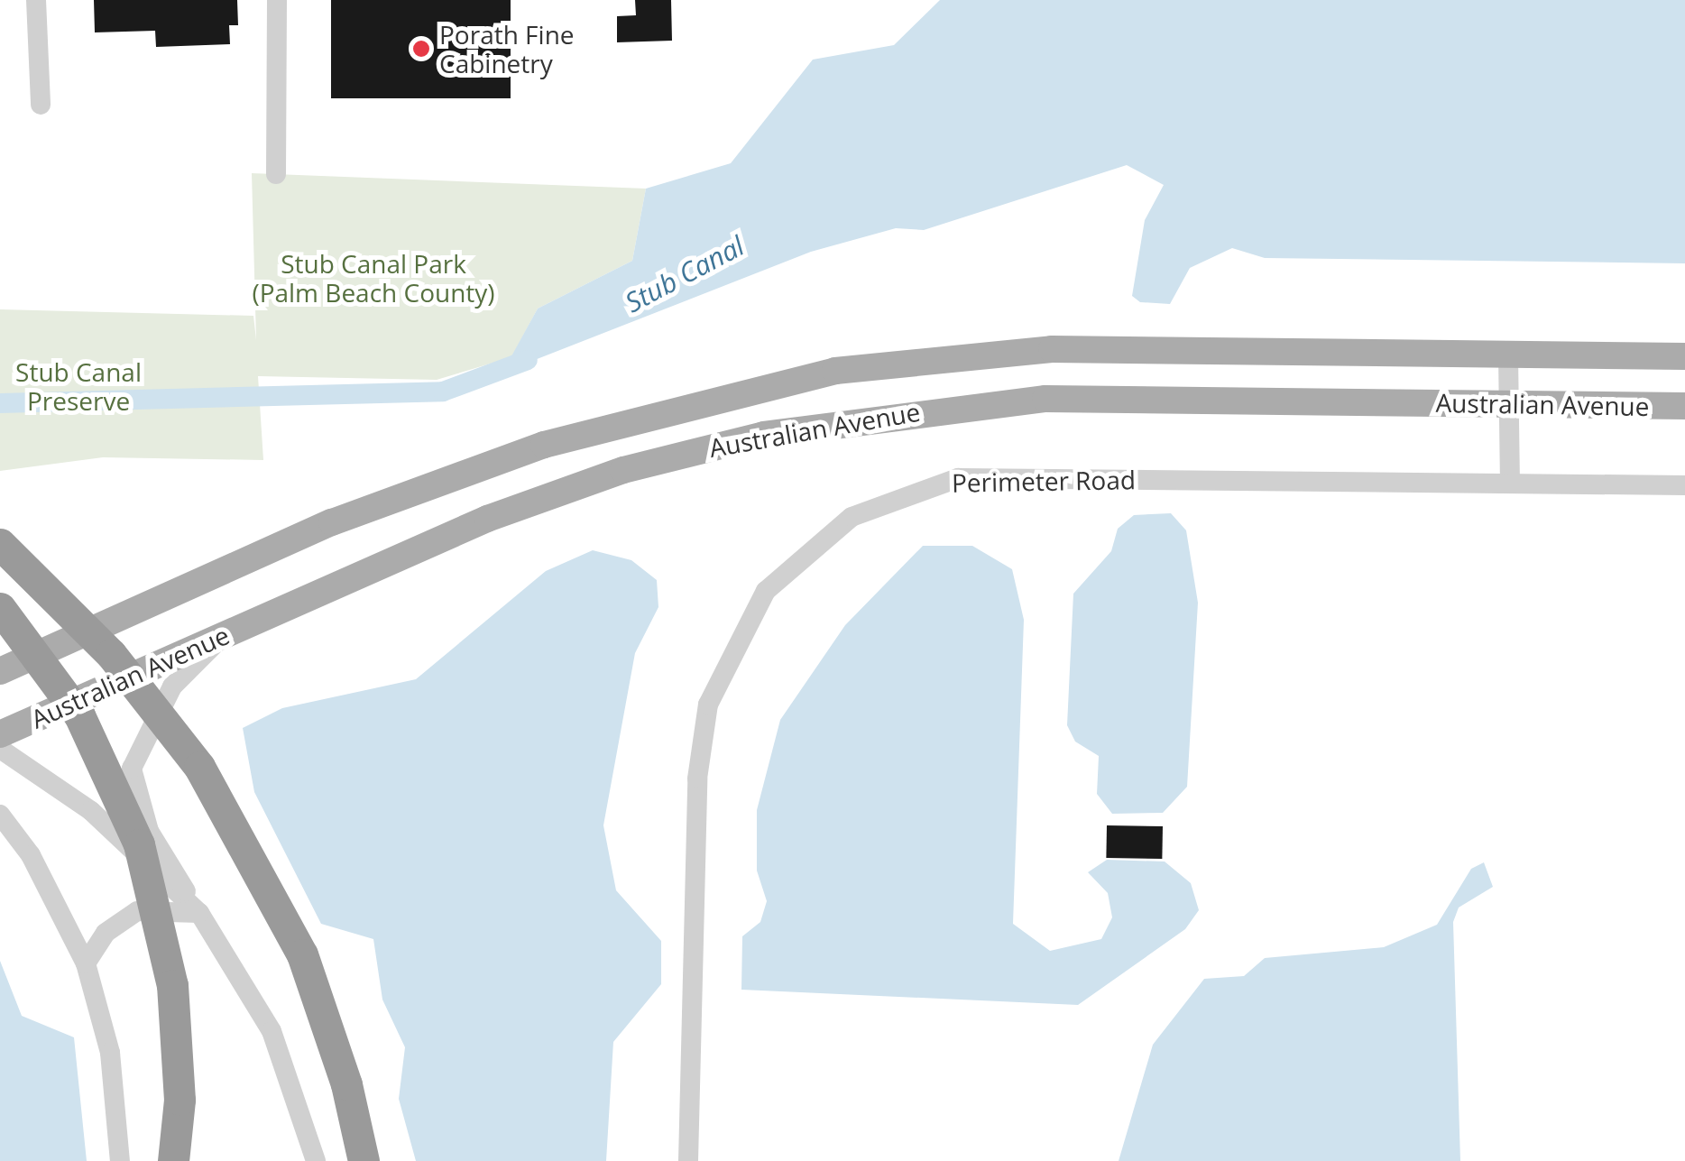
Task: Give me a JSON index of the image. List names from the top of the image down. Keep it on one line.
{"streets":{"main road":["Australian Avenue"],"street":["Perimeter Road"]},"water":["Stub Canal"],"parks":["Stub Canal Park (Palm Beach County)","Stub Canal Preserve"],"places":["Porath Fine Cabinetry"]}
